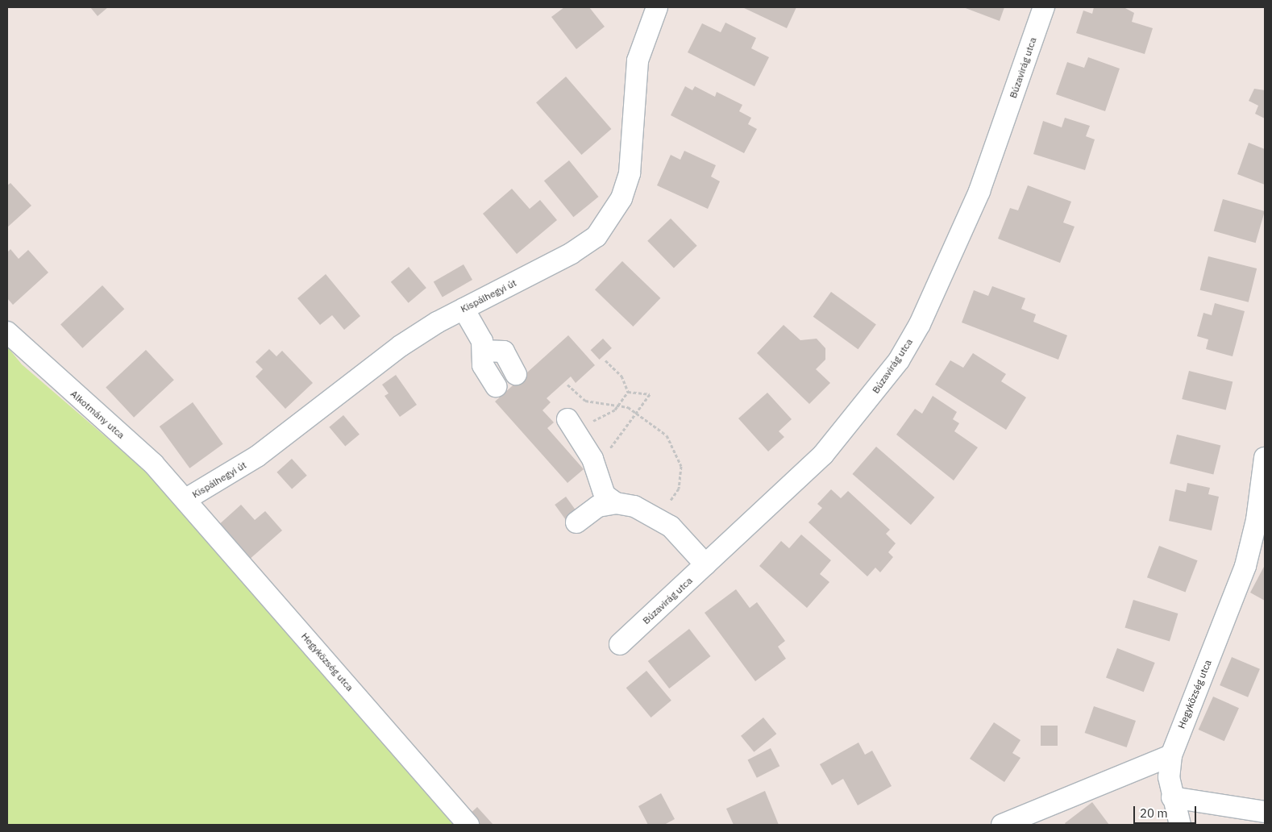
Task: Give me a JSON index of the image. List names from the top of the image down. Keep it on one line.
{"streets":{"street":["Búzavirág utca","Kispálhegyi út","Alkotmány utca","Hegyközség utca"]},"crossings":[["Kispálhegyi út","Alkotmány utca"],["Kispálhegyi út","Hegyközség utca"],["Alkotmány utca","Hegyközség utca"]],"scale_bar":"20 m"}
